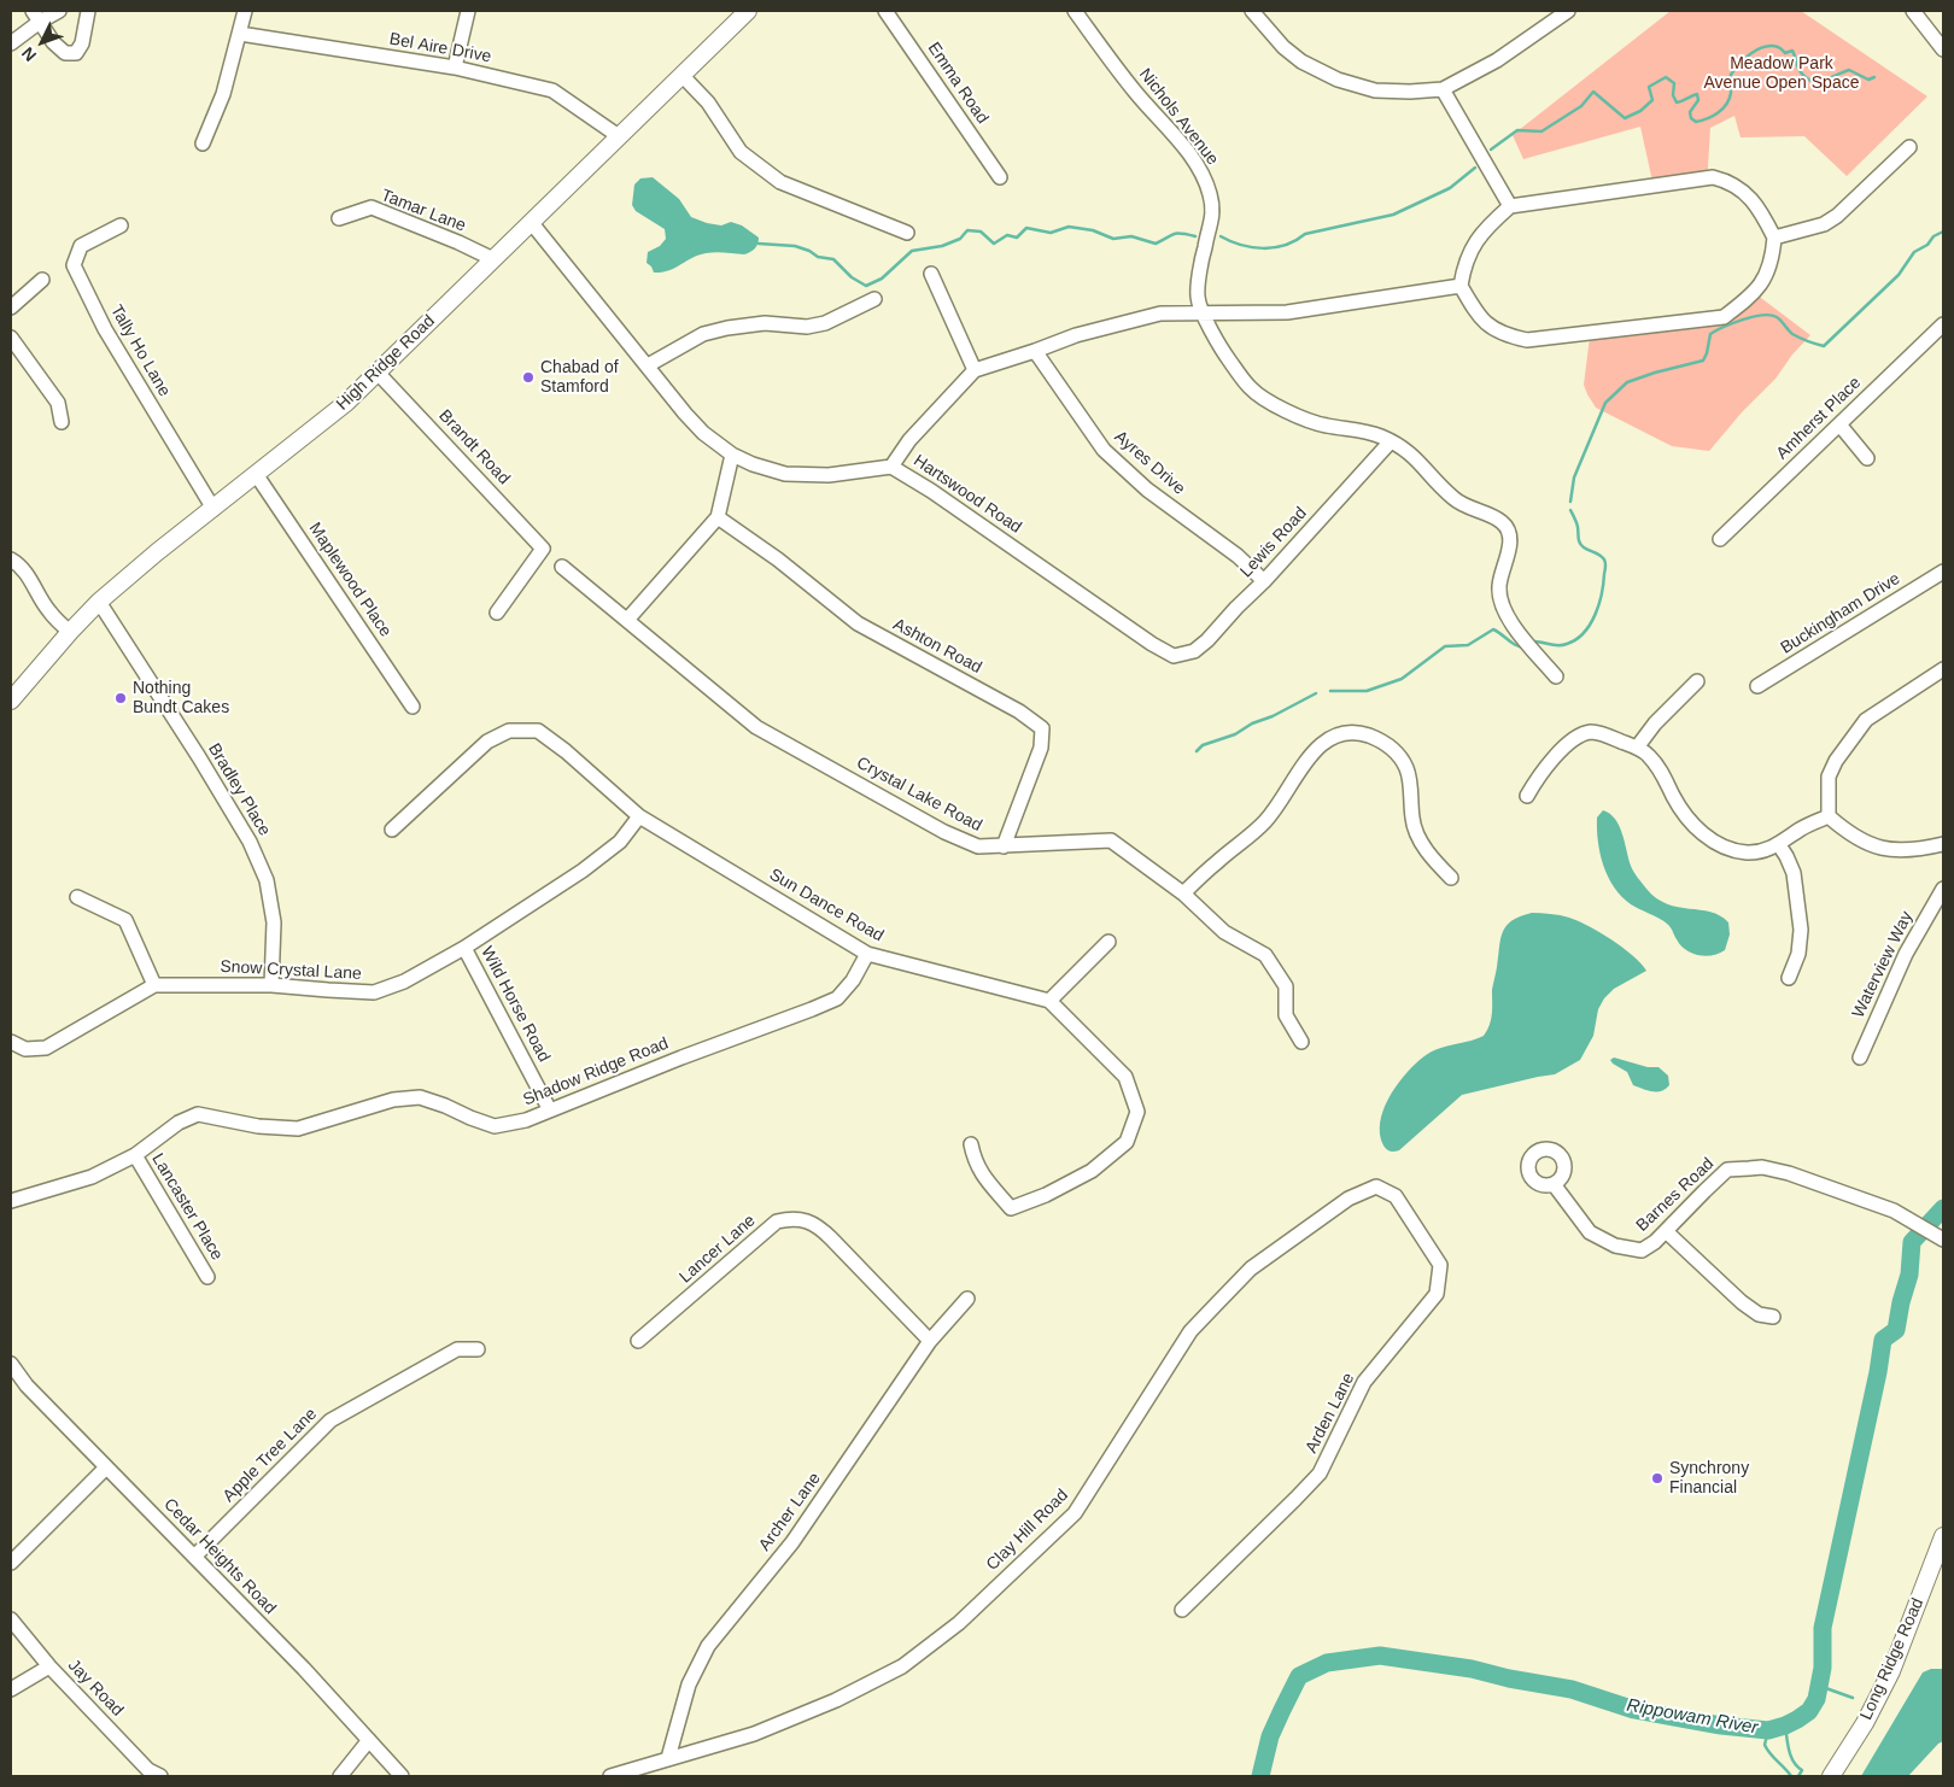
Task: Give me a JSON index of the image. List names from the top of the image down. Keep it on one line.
{"streets":{"main road":["High Ridge Road","Long Ridge Road"],"street":["Bel Aire Drive","Emma Road","Nichols Avenue","Tamar Lane","Tally Ho Lane","Amherst Place","Brandt Road","Ayres Drive","Hartswood Road","Lewis Road","Maplewood Place","Buckingham Drive","Ashton Road","Bradley Place","Crystal Lake Road","Sun Dance Road","Waterview Way","Snow Crystal Lane","Wild Horse Road","Shadow Ridge Road","Barnes Road","Lancaster Place","Lancer Lane","Arden Lane","Apple Tree Lane","Archer Lane","Clay Hill Road","Cedar Heights Road","Jay Road"]},"crossings":[["Bel Aire Drive","High Ridge Road"],["Nichols Avenue","Lewis Road"],["Tamar Lane","High Ridge Road"],["Tally Ho Lane","High Ridge Road"],["High Ridge Road","Brandt Road"],["High Ridge Road","Hartswood Road"],["High Ridge Road","Maplewood Place"],["High Ridge Road","Bradley Place"],["Ayres Drive","Lewis Road"],["Hartswood Road","Lewis Road"],["Ashton Road","Crystal Lake Road"],["Bradley Place","Snow Crystal Lane"],["Sun Dance Road","Snow Crystal Lane"],["Sun Dance Road","Shadow Ridge Road"],["Snow Crystal Lane","Wild Horse Road"],["Wild Horse Road","Shadow Ridge Road"],["Shadow Ridge Road","Lancaster Place"],["Lancer Lane","Archer Lane"],["Arden Lane","Clay Hill Road"],["Apple Tree Lane","Cedar Heights Road"],["Archer Lane","Clay Hill Road"]],"water":["Rippowam River"],"parks":["Meadow Park Avenue Open Space"],"places":["Chabad of Stamford","Nothing Bundt Cakes","Synchrony Financial"],"north":"bottom left"}
